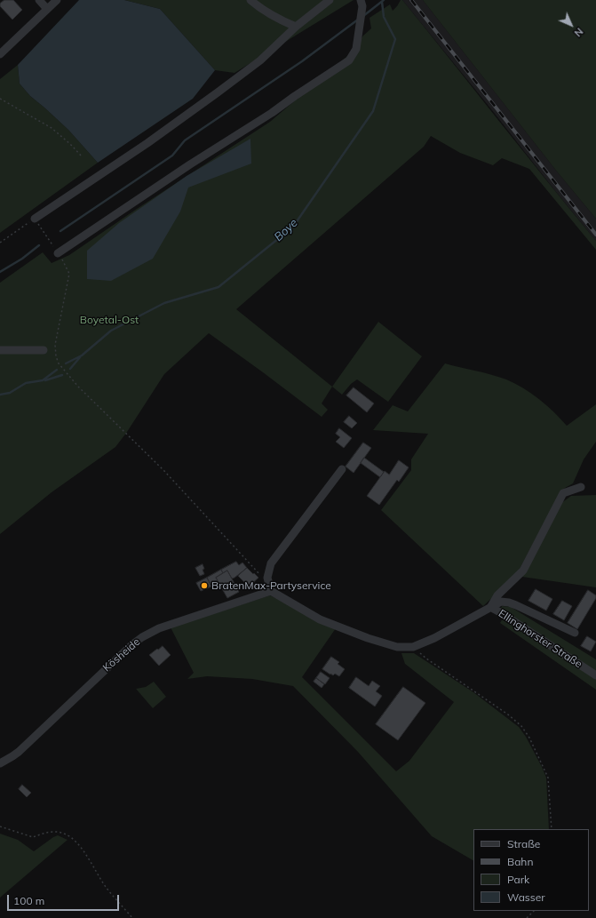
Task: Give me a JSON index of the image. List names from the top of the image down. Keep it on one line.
{"streets":{"street":["Ellinghorster Straße","Kösheide"]},"crossings":[["Ellinghorster Straße","Kösheide"]],"water":["Boye"],"parks":["Boyetal-Ost"],"places":["BratenMax-Partyservice"],"legend":["Straße","Bahn","Park","Wasser"],"scale_bar":"100 m","north":"bottom right"}
